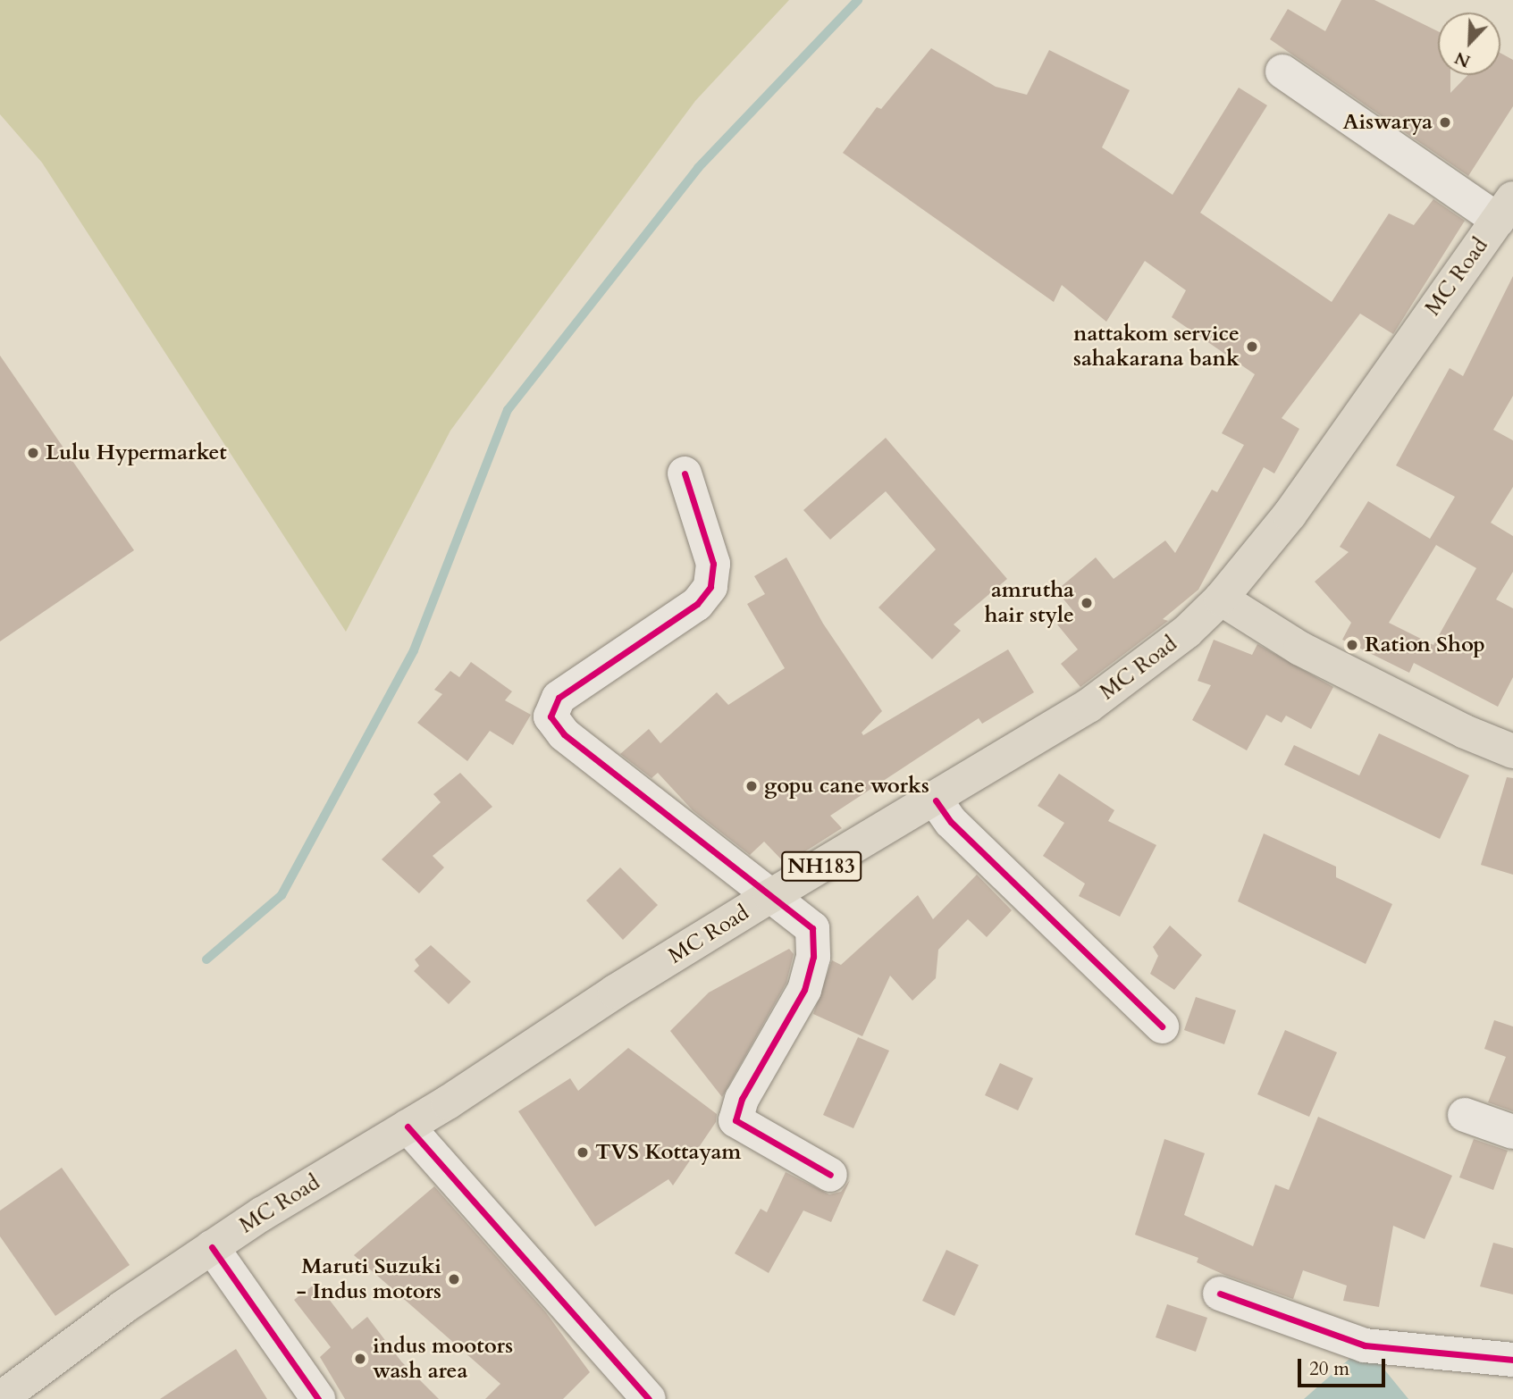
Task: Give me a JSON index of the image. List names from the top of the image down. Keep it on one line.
{"streets":{"main road":["MC Road","NH183"]},"places":["Aiswarya","nattakom service sahakarana bank","Lulu Hypermarket","amrutha hair style","Ration Shop","gopu cane works","TVS Kottayam","Maruti Suzuki - Indus motors","indus mootors wash area"],"scale_bar":"20 m","north":"bottom left"}
